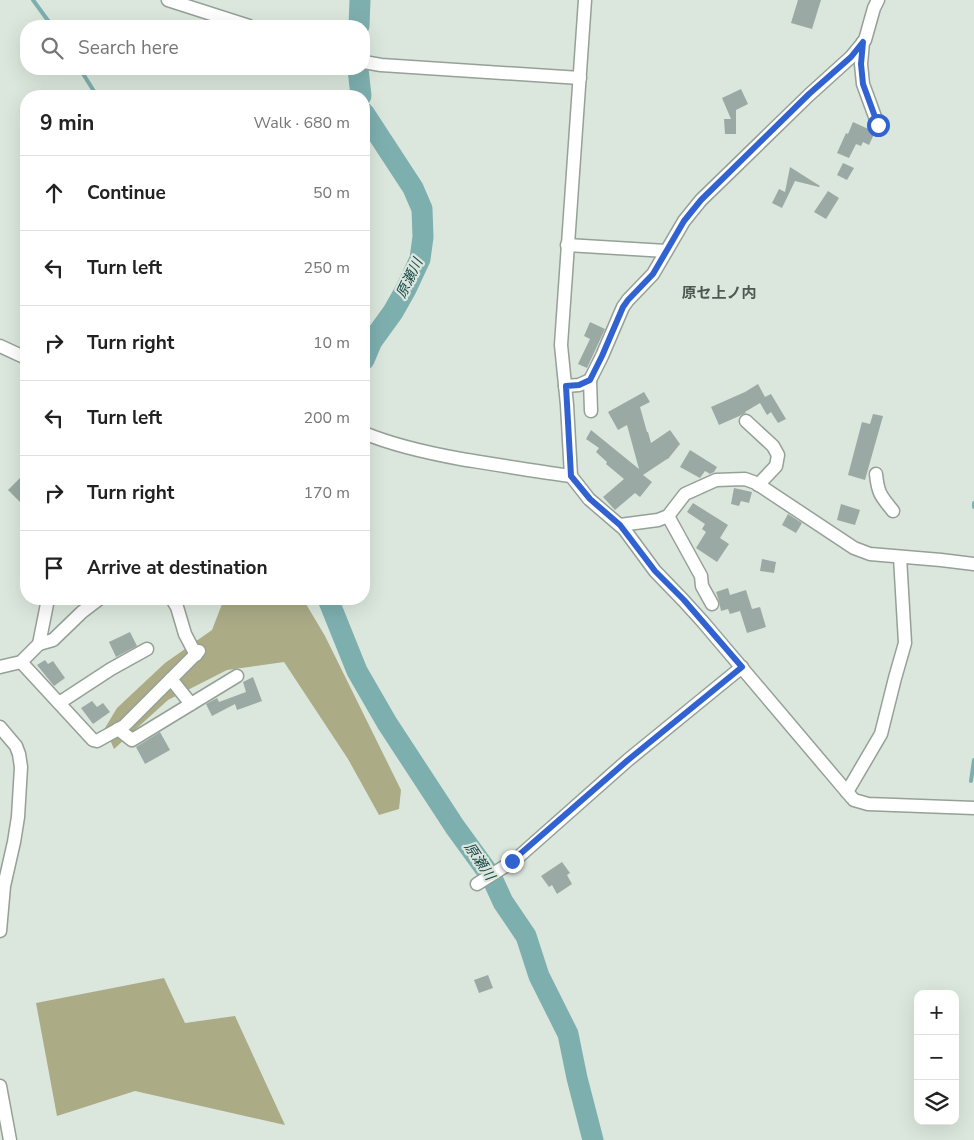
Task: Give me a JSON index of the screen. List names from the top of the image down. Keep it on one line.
{"districts":["原セ上ノ内"],"water":["原瀬川"],"page":{"search":"Search here","heading":["9 min","Walk · 680 m"],"list":[["Continue","50 m"],["Turn left","250 m"],["Turn right","10 m"],["Turn left","200 m"],["Turn right","170 m"],"Arrive at destination"],"map_buttons":["+","−"]}}
